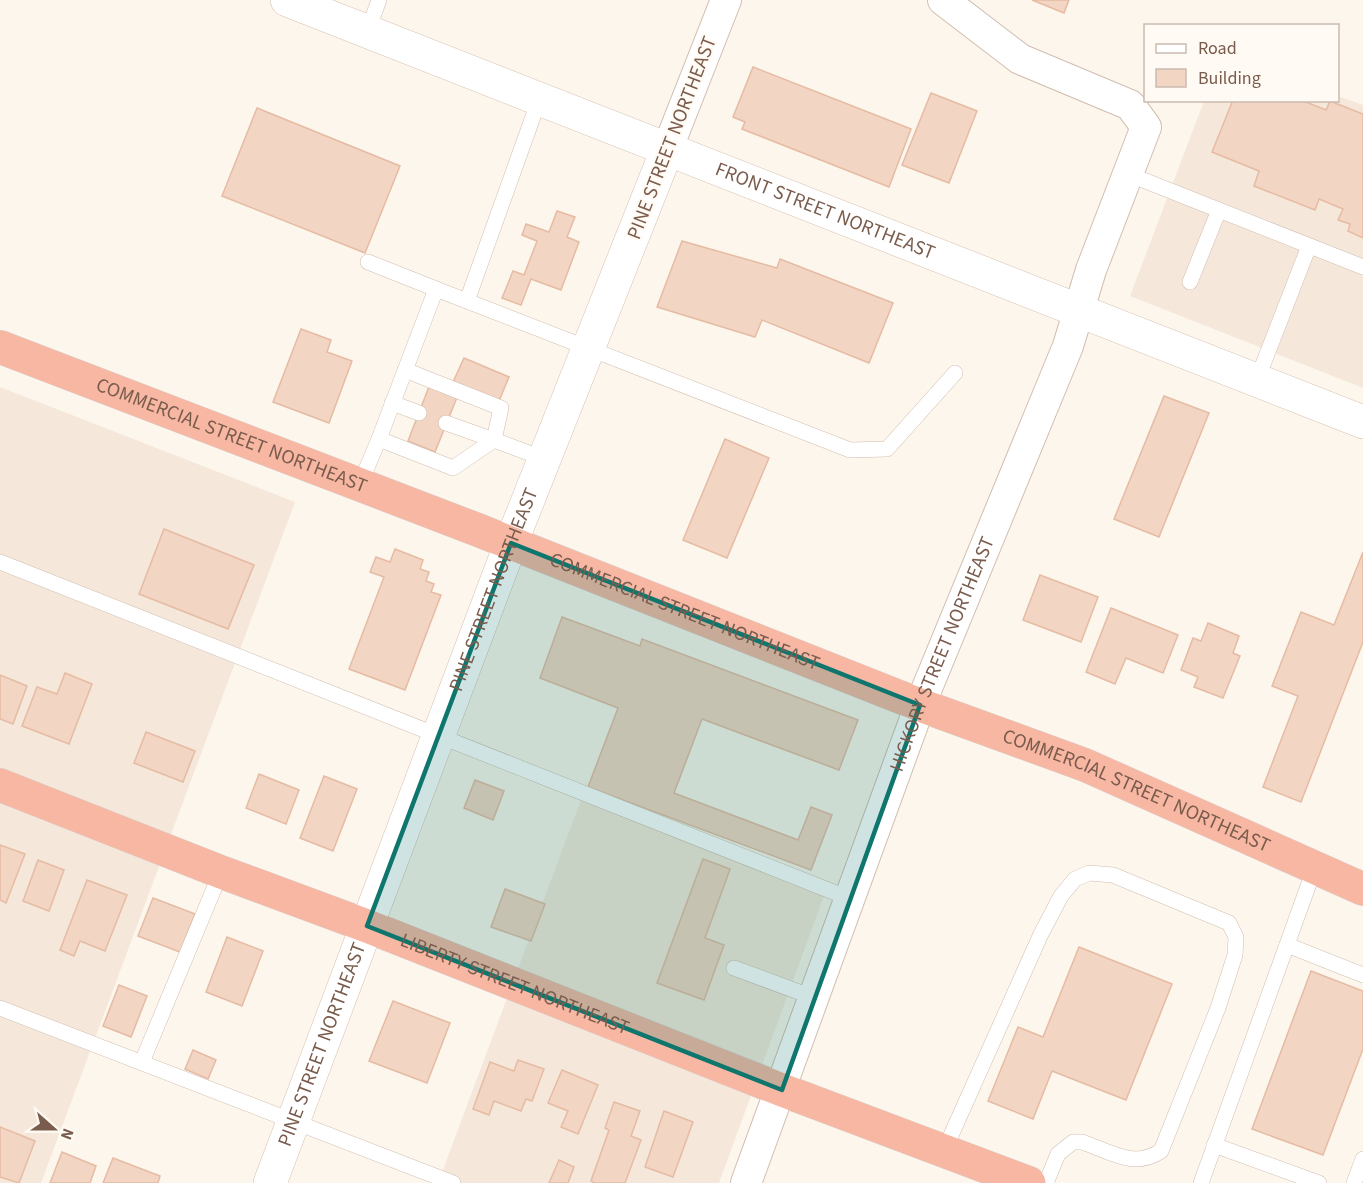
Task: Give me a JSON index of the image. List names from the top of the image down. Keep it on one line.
{"streets":{"highway":["COMMERCIAL STREET NORTHEAST","LIBERTY STREET NORTHEAST"],"street":["PINE STREET NORTHEAST","FRONT STREET NORTHEAST","HICKORY STREET NORTHEAST"]},"crossings":[["PINE STREET NORTHEAST","FRONT STREET NORTHEAST"],["PINE STREET NORTHEAST","COMMERCIAL STREET NORTHEAST"],["PINE STREET NORTHEAST","LIBERTY STREET NORTHEAST"],["FRONT STREET NORTHEAST","HICKORY STREET NORTHEAST"],["COMMERCIAL STREET NORTHEAST","HICKORY STREET NORTHEAST"],["HICKORY STREET NORTHEAST","LIBERTY STREET NORTHEAST"]],"legend":["Road","Building"],"north":"right"}
